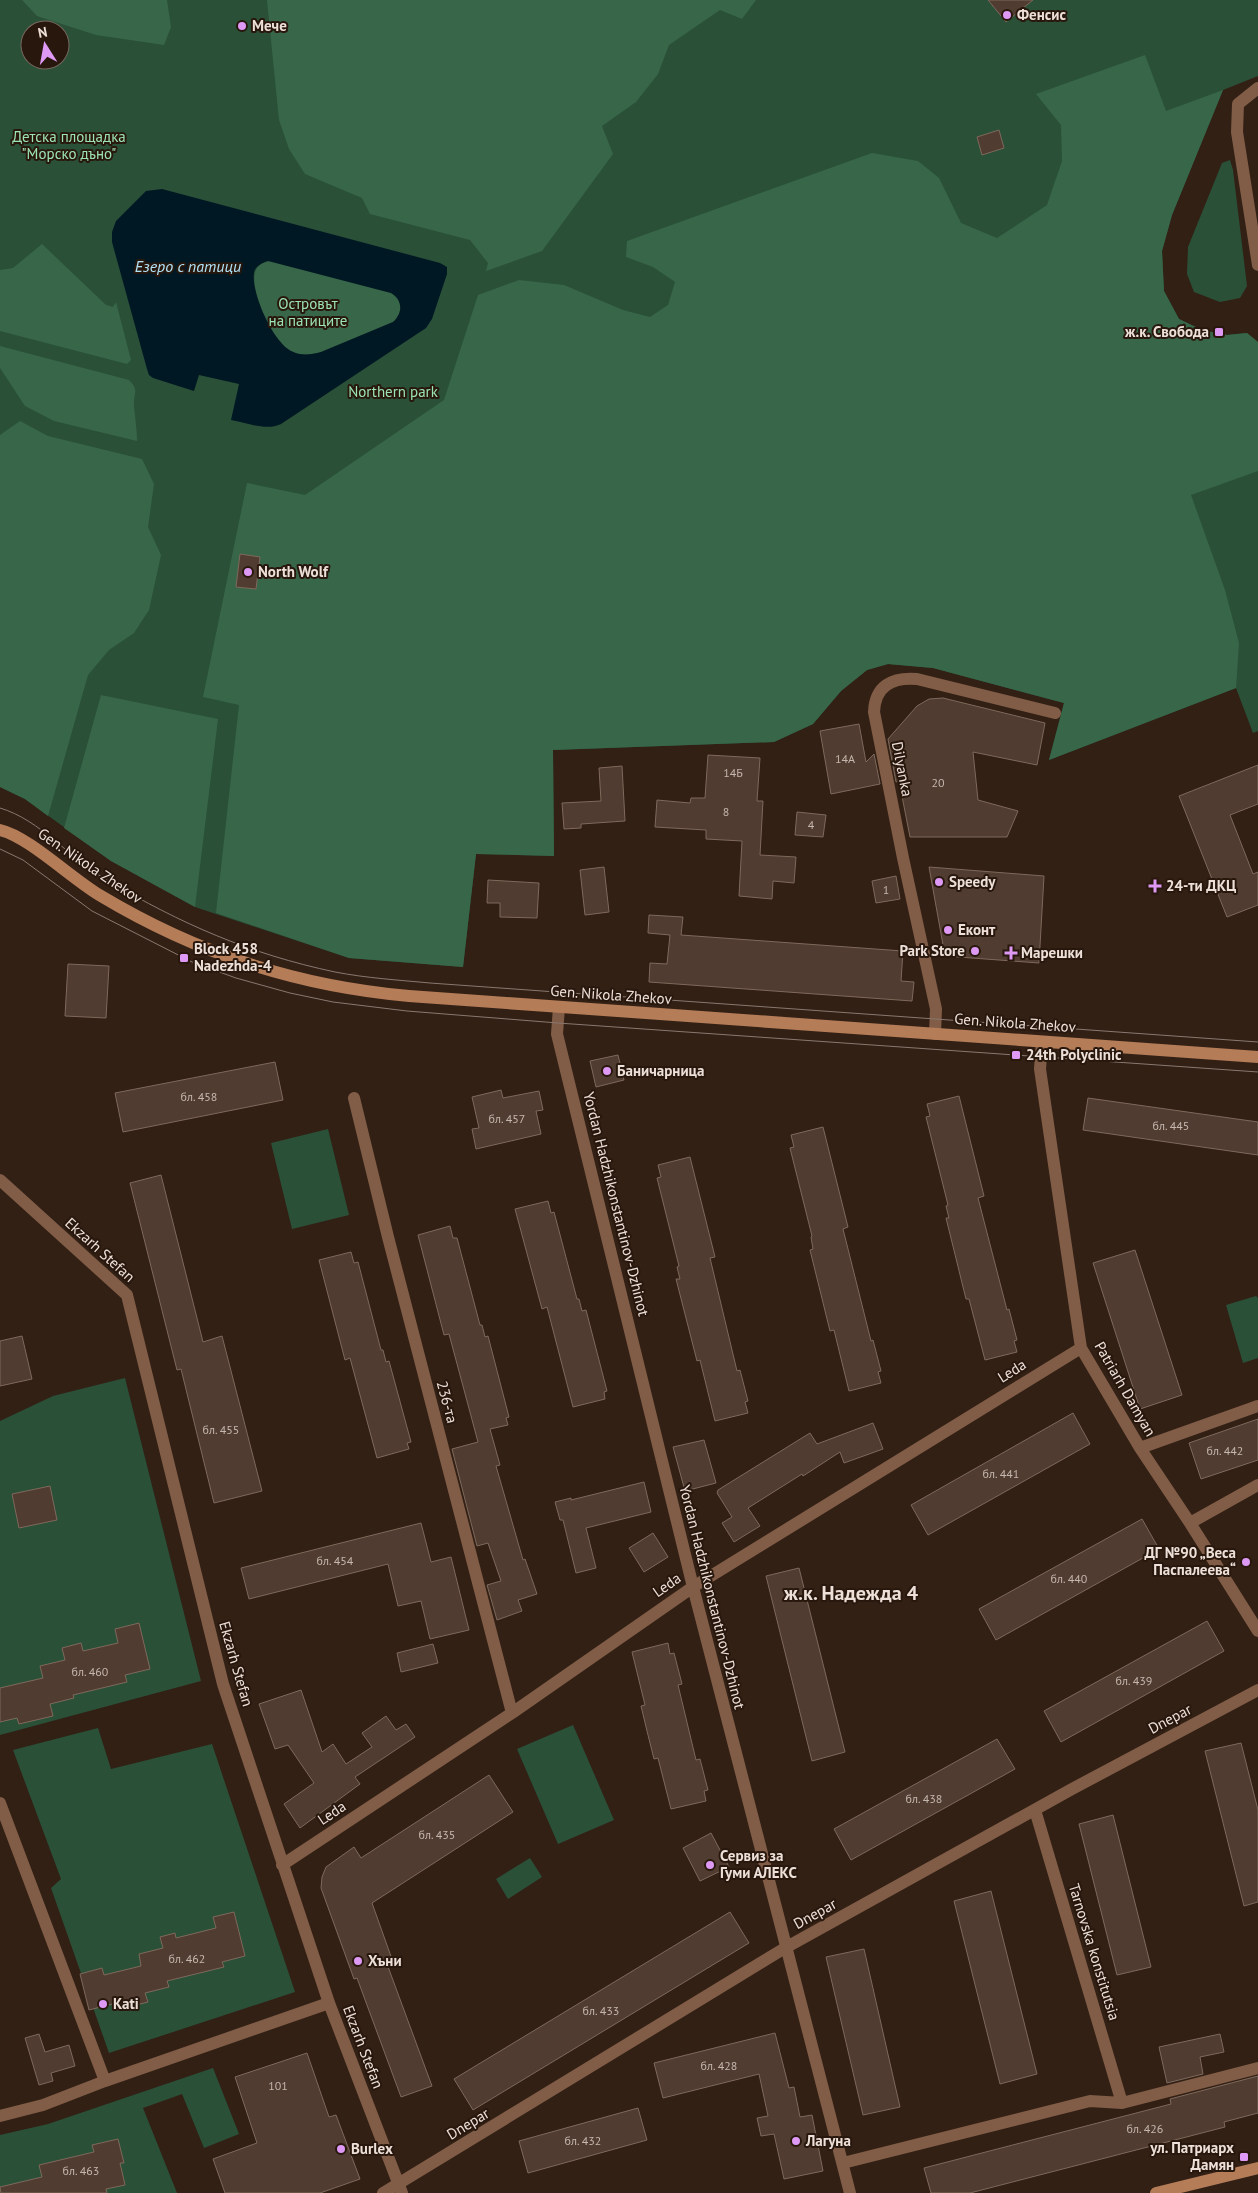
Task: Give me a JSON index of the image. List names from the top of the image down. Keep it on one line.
{"streets":{"street":["Dilyanka","Gen. Nikola Zhekov","Yordan Hadzhikonstantinov-Dzhinot","Ekzarh Stefan","Leda","Patriarh Damyan","236-та","Dnepar","Tarnovska konstitutsia"]},"crossings":[["Dilyanka","Gen. Nikola Zhekov"],["Gen. Nikola Zhekov","Yordan Hadzhikonstantinov-Dzhinot"],["Gen. Nikola Zhekov","Patriarh Damyan"],["Yordan Hadzhikonstantinov-Dzhinot","Leda"],["Yordan Hadzhikonstantinov-Dzhinot","Dnepar"],["Ekzarh Stefan","Leda"],["Ekzarh Stefan","Dnepar"],["Leda","Patriarh Damyan"],["Leda","236-та"],["Dnepar","Tarnovska konstitutsia"]],"districts":["ж.к. Надежда 4"],"water":["Езеро с патици"],"parks":["Детска площадка \"Морско дъно\"","Островът на патиците","Northern park"],"places":{"other":["Фенсис","Мече","North Wolf","Speedy","Еконт","Park Store","Баничарница","ДГ №90 „Веса Паспалеева“","Сервиз за Гуми АЛЕКС","Хъни","Kati","Лагуна","Burlex"],"transit":["ж.к. Свобода","Block 458 Nadezhda-4","24th Polyclinic","ул. Патриарх Дамян"],"health":["24-ти ДКЦ","Марешки"]},"house_numbers":["14А","14Б","20","8","4","1","бл. 458","бл. 457","бл. 445","бл. 455","бл. 442","бл. 441","бл. 454","бл. 440","бл. 460","бл. 439","бл. 438","бл. 435","бл. 462","бл. 433","бл. 428","101","бл. 426","бл. 432","бл. 463"],"north":"top"}
